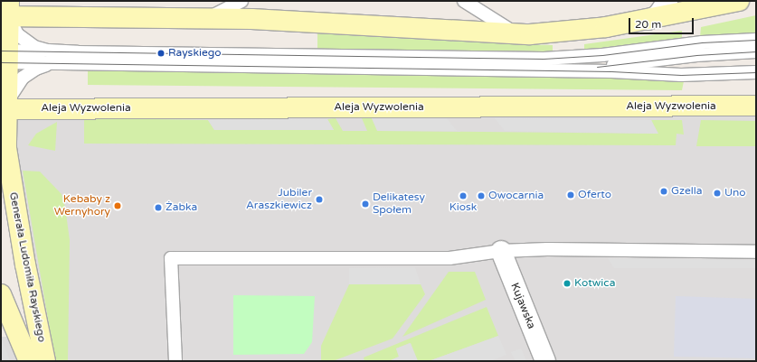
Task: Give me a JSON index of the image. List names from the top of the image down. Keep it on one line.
{"streets":{"street":["Aleja Wyzwolenia","Generała Ludomiła Rayskiego","Kujawska"]},"crossings":[["Aleja Wyzwolenia","Generała Ludomiła Rayskiego"]],"places":["Rayskiego","Gzella","Uno","Oferto","Kiosk","Owocarnia","Jubiler Araszkiewicz","Delikatesy Społem","Kebaby z Wernyhory","Żabka","Kotwica"],"scale_bar":"20 m"}
